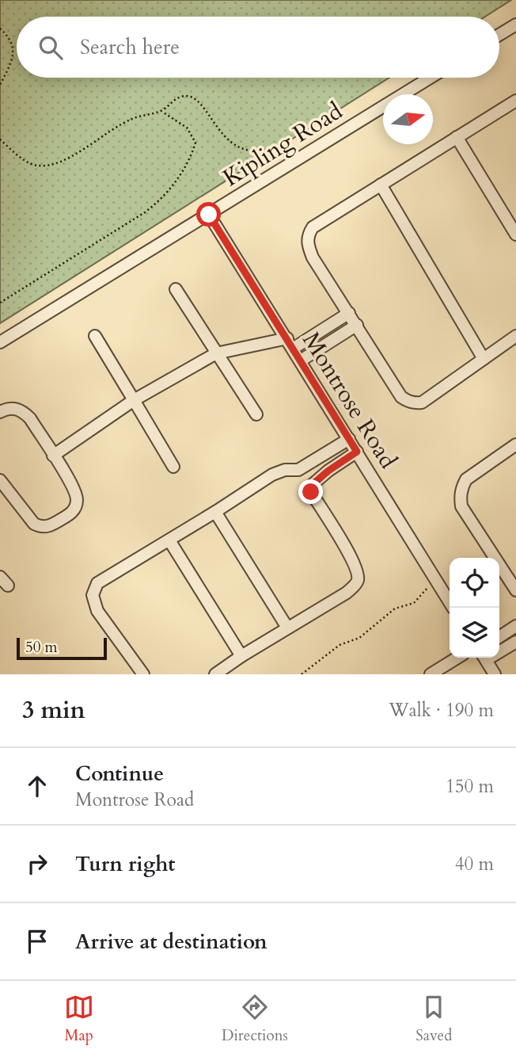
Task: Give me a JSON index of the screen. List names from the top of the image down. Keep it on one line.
{"streets":{"street":["Kipling Road","Montrose Road"]},"crossings":[["Kipling Road","Montrose Road"]],"scale_bar":"50 m","north":"right","page":{"search":"Search here","scale":"50 m","heading":["3 min","Walk · 190 m"],"list":[["Continue","Montrose Road","150 m"],["Turn right","40 m"],"Arrive at destination"],"nav":["Map","Directions","Saved"]}}
